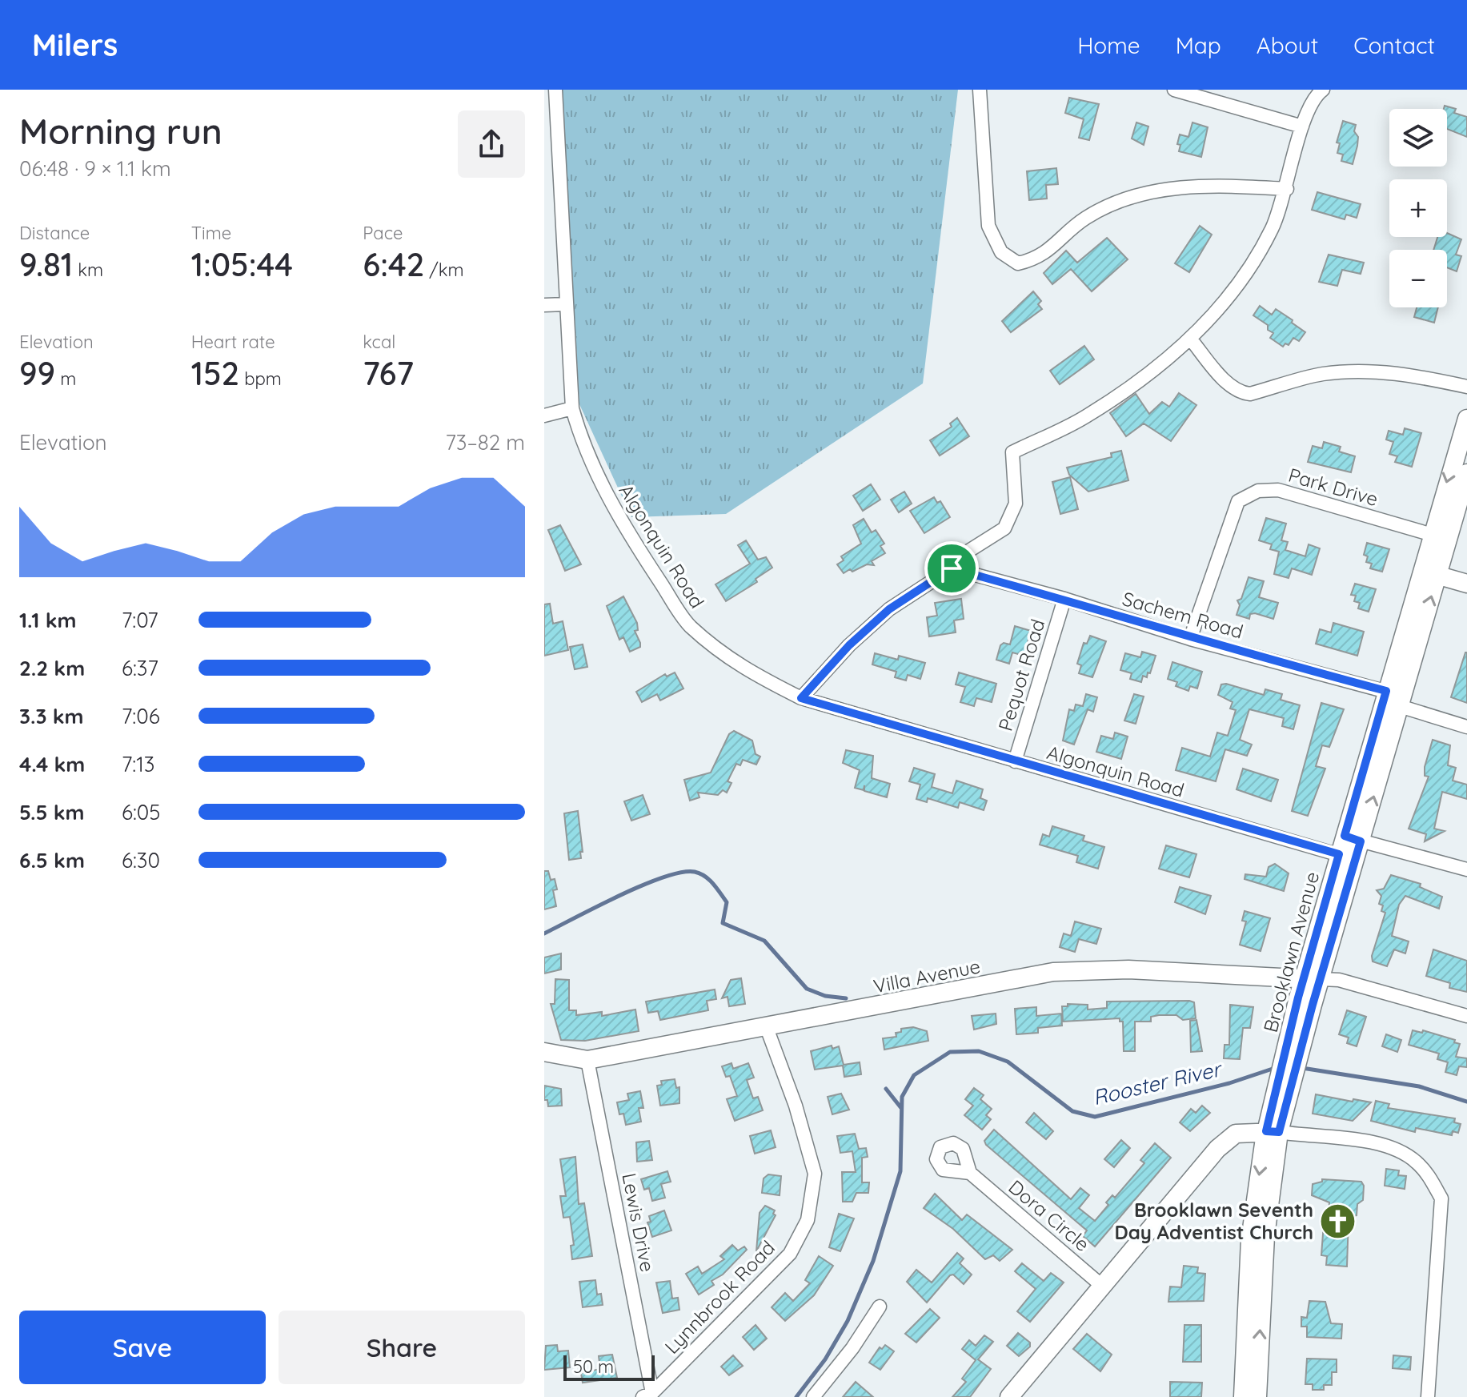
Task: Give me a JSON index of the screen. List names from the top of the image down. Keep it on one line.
{"streets":{"main road":["Brooklawn Avenue","Villa Avenue"],"street":["Park Drive","Algonquin Road","Sachem Road","Pequot Road","Dora Circle","Lewis Drive","Lynnbrook Road"]},"crossings":[["Park Drive","Sachem Road"],["Park Drive","Brooklawn Avenue"],["Algonquin Road","Pequot Road"],["Algonquin Road","Brooklawn Avenue"],["Sachem Road","Pequot Road"],["Sachem Road","Brooklawn Avenue"],["Brooklawn Avenue","Villa Avenue"],["Villa Avenue","Lewis Drive"],["Villa Avenue","Lynnbrook Road"],["Lewis Drive","Lynnbrook Road"]],"water":["Rooster River"],"places":{"church":["Brooklawn Seventh Day Adventist Church"]},"scale_bar":"50 m","page":{"header":"Milers","nav":["Home","Map","About","Contact"],"heading":["Morning run","06:48 · 9 × 1.1 km"],"map_buttons":["+","−"],"stats":[["Distance","9.81 km"],["Time","1:05:44"],["Pace","6:42 /km"],["Elevation","99 m"],["Heart rate","152 bpm"],["kcal","767"]],"chart":["Elevation","73–82 m"],"list":[{"name":"1.1 km","note":"7:07"},{"name":"2.2 km","note":"6:37"},{"name":"3.3 km","note":"7:06"},{"name":"4.4 km","note":"7:13"},{"name":"5.5 km","note":"6:05"},{"name":"6.5 km","note":"6:30"}],"buttons":["Save","Share"],"scale":"50 m"}}
